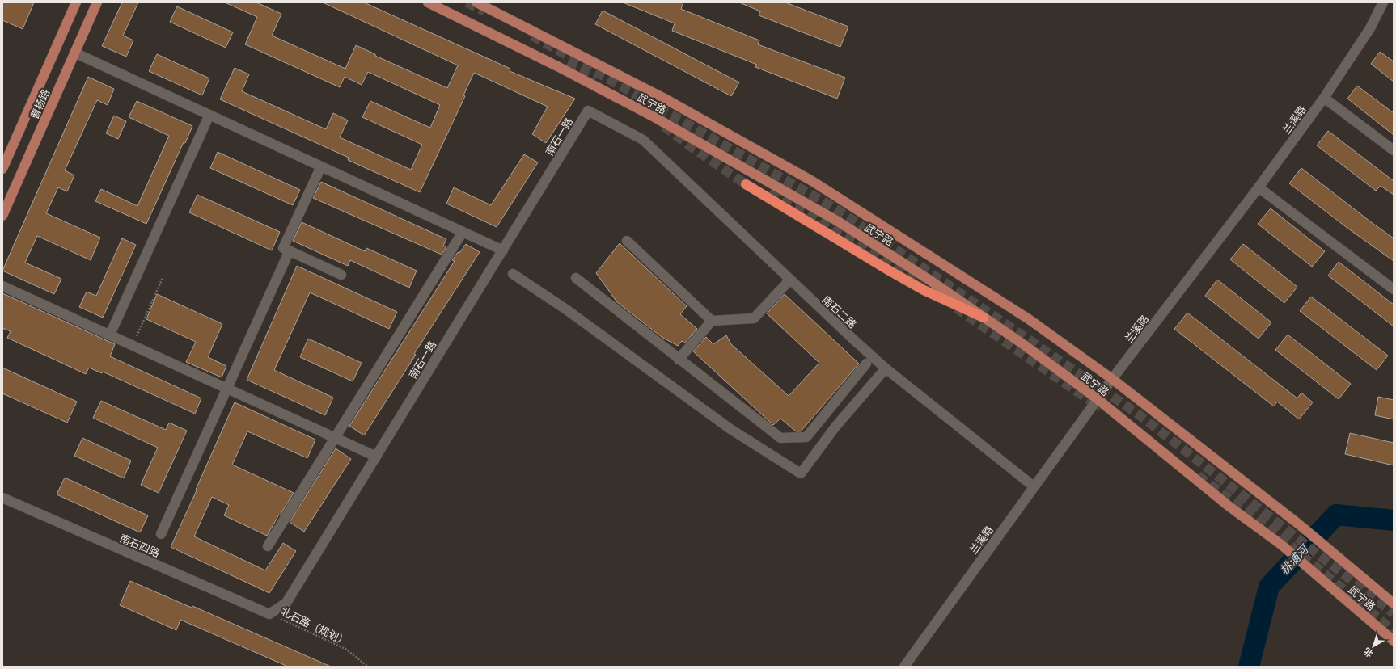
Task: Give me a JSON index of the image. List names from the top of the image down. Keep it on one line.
{"streets":{"main road":["武宁路","曹杨路"],"street":["兰溪路","南石一路","南石二路","南石四路"],"path":["北石路（规划）"]},"crossings":[["武宁路","兰溪路"],["兰溪路","南石二路"],["南石一路","南石二路"],["南石一路","南石四路"],["南石一路","北石路（规划）"],["南石四路","北石路（规划）"]],"water":["桃浦河"],"north":"bottom left"}
